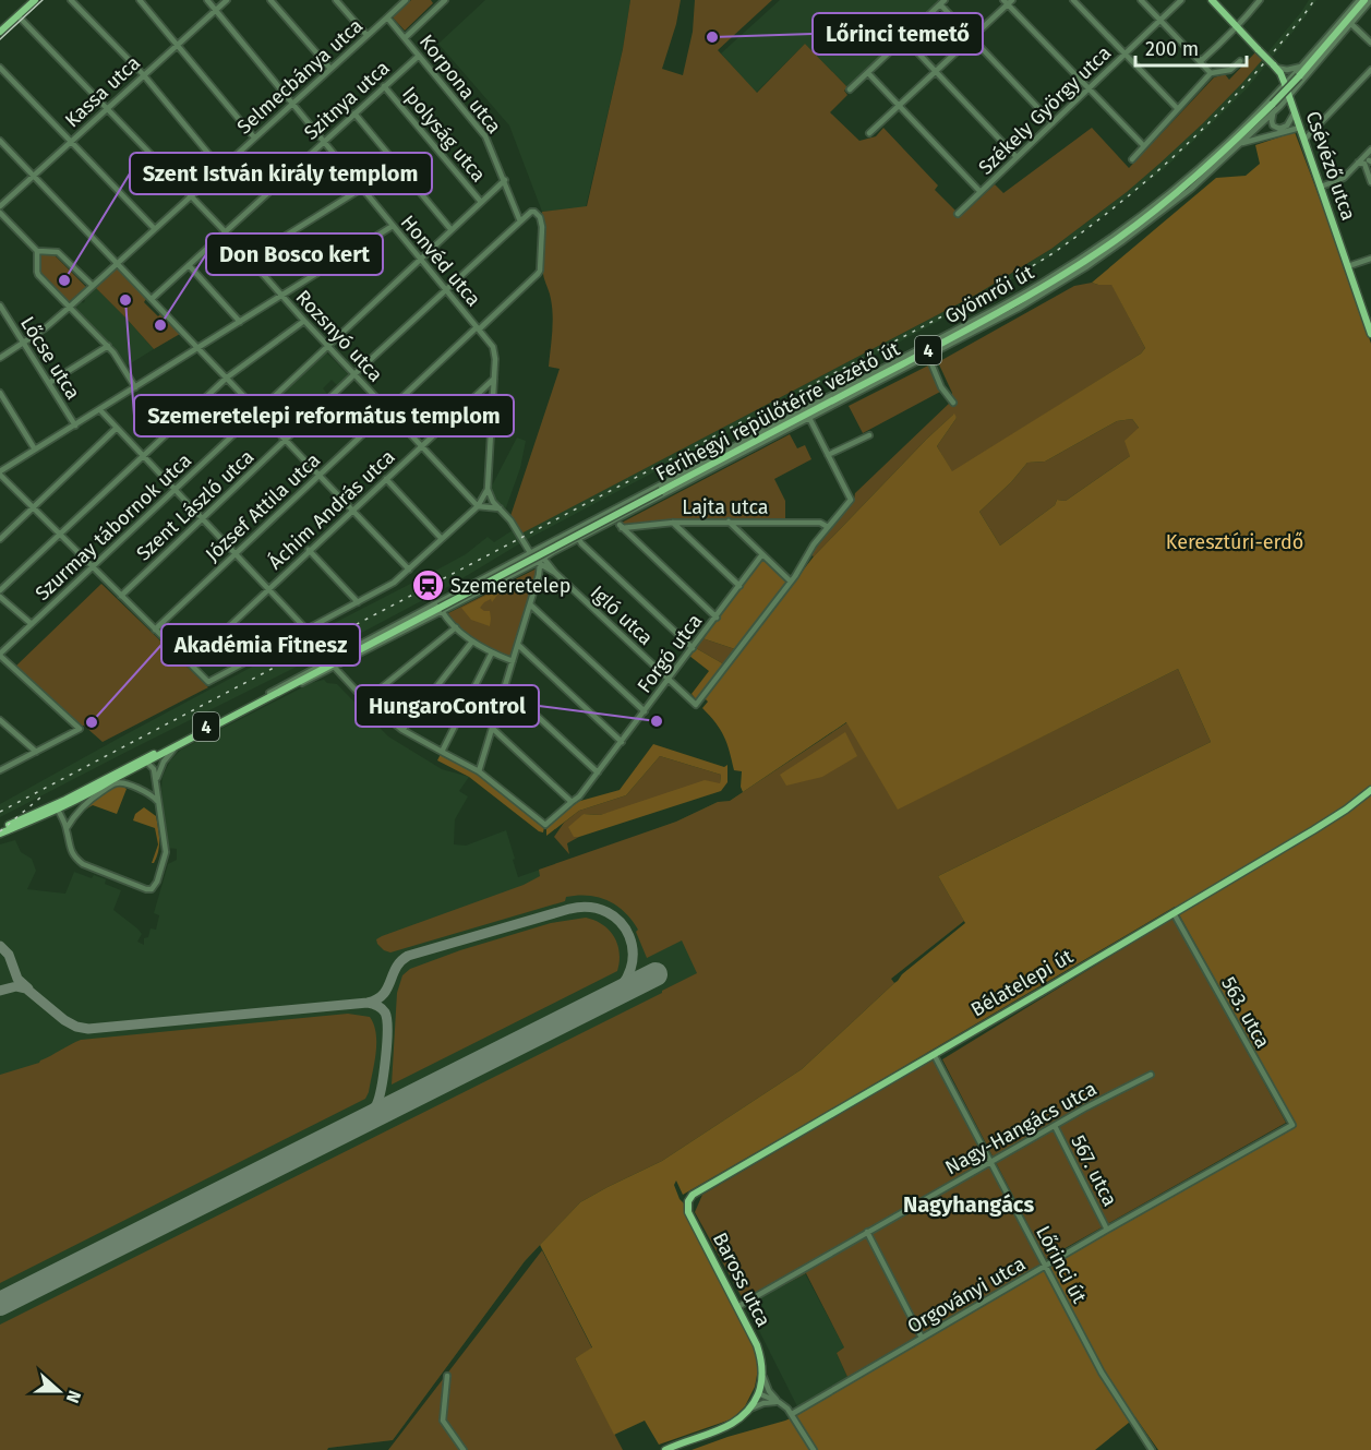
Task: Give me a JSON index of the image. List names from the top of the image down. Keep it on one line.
{"streets":{"main road":["Csévéző utca","4","Ferihegyi repülőtérre vezető út","Bélatelepi út","Baross utca"],"street":["Selmecbánya utca","Korpona utca","Kassa utca","Szitnya utca","Székely György utca","Ipolyság utca","Honvéd utca","Gyömrői út","Rozsnyó utca","Lőcse utca","Szent László utca","József Attila utca","Lajta utca","Áchim András utca","Szurmay tábornok utca","Igló utca","Forgó utca","563. utca","Nagy-Hangács utca","567. utca","Lőrinci út","Orgoványi utca"]},"crossings":[["Selmecbánya utca","Korpona utca"],["Selmecbánya utca","Honvéd utca"],["Selmecbánya utca","Rozsnyó utca"],["Selmecbánya utca","Lőcse utca"],["Korpona utca","Szitnya utca"],["Korpona utca","Szent László utca"],["Korpona utca","József Attila utca"],["Korpona utca","Szurmay tábornok utca"],["Kassa utca","Honvéd utca"],["Kassa utca","Rozsnyó utca"],["Szitnya utca","Ipolyság utca"],["Szitnya utca","Honvéd utca"],["Szitnya utca","Rozsnyó utca"],["Ipolyság utca","Szurmay tábornok utca"],["Csévéző utca","Gyömrői út"],["Honvéd utca","Szent László utca"],["Honvéd utca","József Attila utca"],["Honvéd utca","Áchim András utca"],["Honvéd utca","Szurmay tábornok utca"],["Gyömrői út","Ferihegyi repülőtérre vezető út"],["Gyömrői út","Igló utca"],["Rozsnyó utca","Szent László utca"],["Rozsnyó utca","József Attila utca"],["Rozsnyó utca","Áchim András utca"],["Rozsnyó utca","Szurmay tábornok utca"],["Szent László utca","József Attila utca"],["Igló utca","Forgó utca"],["Bélatelepi út","563. utca"],["Bélatelepi út","Lőrinci út"],["Bélatelepi út","Baross utca"],["563. utca","Orgoványi utca"],["Nagy-Hangács utca","567. utca"],["Nagy-Hangács utca","Lőrinci út"],["Nagy-Hangács utca","Baross utca"],["567. utca","Orgoványi utca"],["Lőrinci út","Orgoványi utca"],["Baross utca","Orgoványi utca"]],"districts":["Nagyhangács"],"parks":["Keresztúri-erdő"],"places":{"other":["Lőrinci temető","Szent István király templom","Szemeretelepi református templom","Don Bosco kert","HungaroControl","Akadémia Fitnesz"],"station":["Szemeretelep"]},"scale_bar":"200 m","north":"right"}
